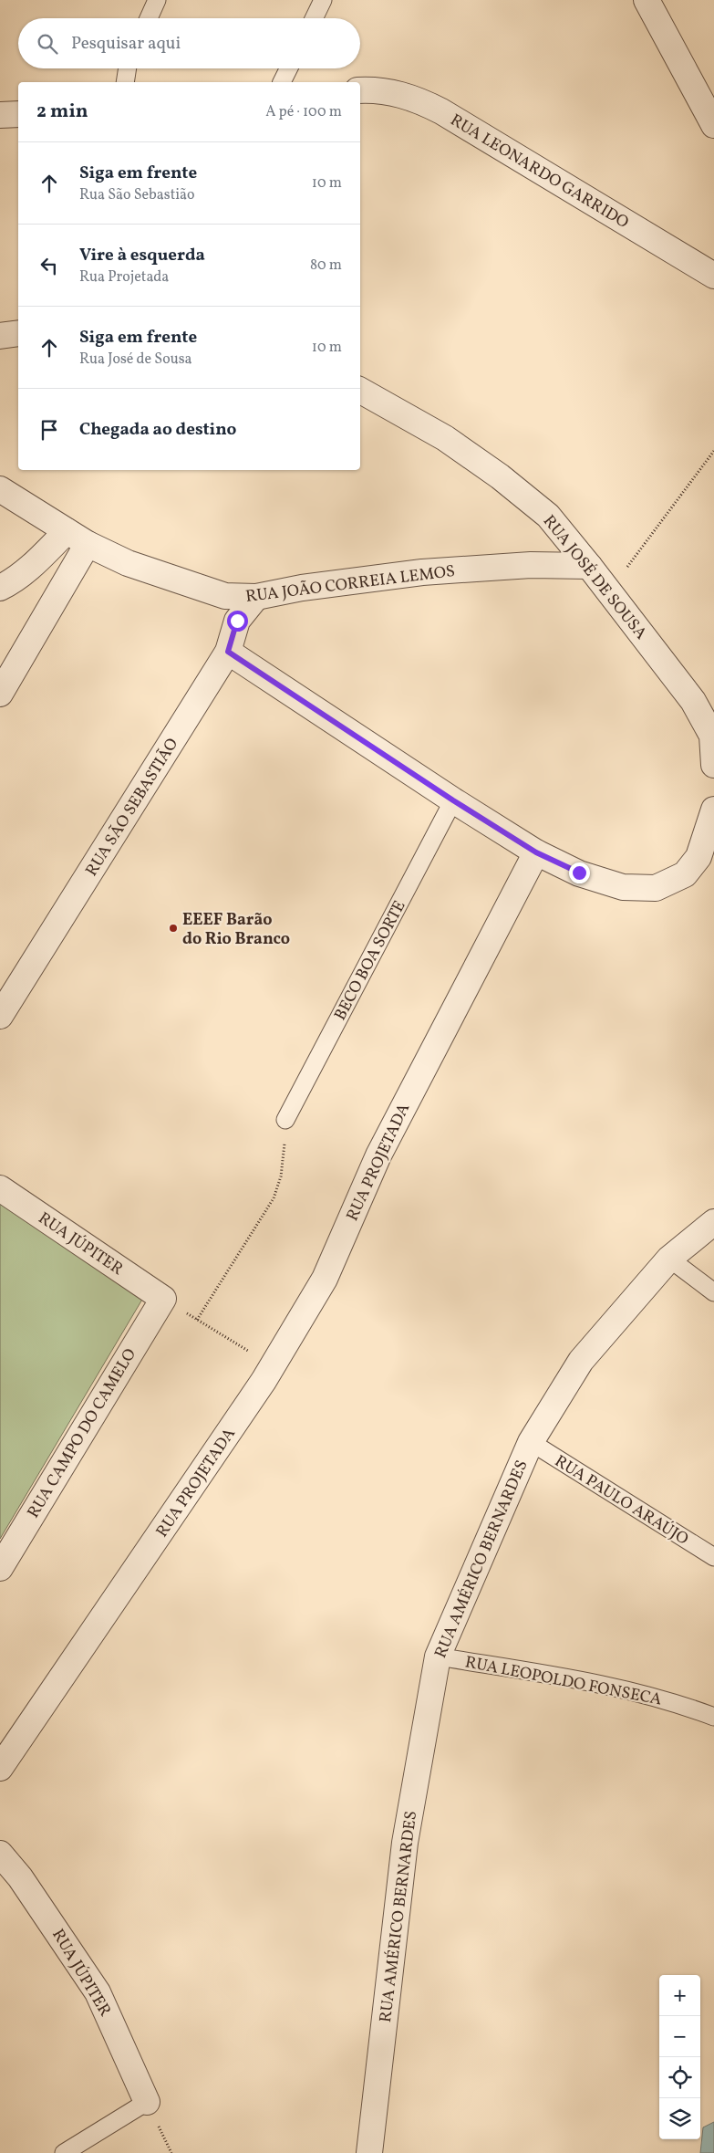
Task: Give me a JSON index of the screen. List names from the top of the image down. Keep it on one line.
{"streets":{"street":["RUA LEONARDO GARRIDO","RUA JOSÉ DE SOUSA","RUA JOÃO CORREIA LEMOS","RUA SÃO SEBASTIÃO","RUA PROJETADA","RUA JÚPITER","RUA CAMPO DO CAMELO","RUA AMÉRICO BERNARDES"],"lane":["BECO BOA SORTE","RUA PAULO ARAÚJO","RUA LEOPOLDO FONSECA"]},"crossings":[["RUA JOSÉ DE SOUSA","RUA JOÃO CORREIA LEMOS"],["RUA JOÃO CORREIA LEMOS","RUA SÃO SEBASTIÃO"],["RUA JÚPITER","RUA CAMPO DO CAMELO"],["RUA PAULO ARAÚJO","RUA AMÉRICO BERNARDES"],["RUA AMÉRICO BERNARDES","RUA LEOPOLDO FONSECA"]],"places":["EEEF Barão do Rio Branco"],"page":{"search":"Pesquisar aqui","heading":["2 min","A pé · 100 m"],"list":[["Siga em frente","Rua São Sebastião","10 m"],["Vire à esquerda","Rua Projetada","80 m"],["Siga em frente","Rua José de Sousa","10 m"],"Chegada ao destino"],"map_buttons":["+","−"]}}
